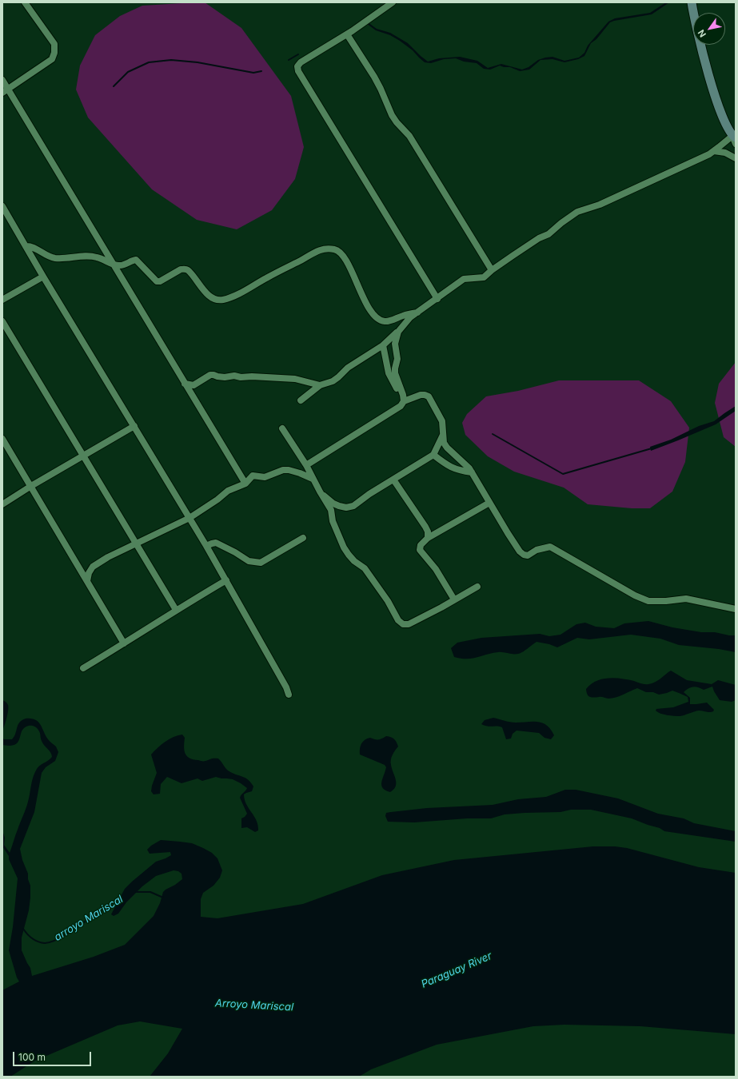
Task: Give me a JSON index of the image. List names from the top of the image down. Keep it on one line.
{"water":["arroyo Mariscal","Paraguay River","Arroyo Mariscal"],"scale_bar":"100 m","north":"bottom left"}
